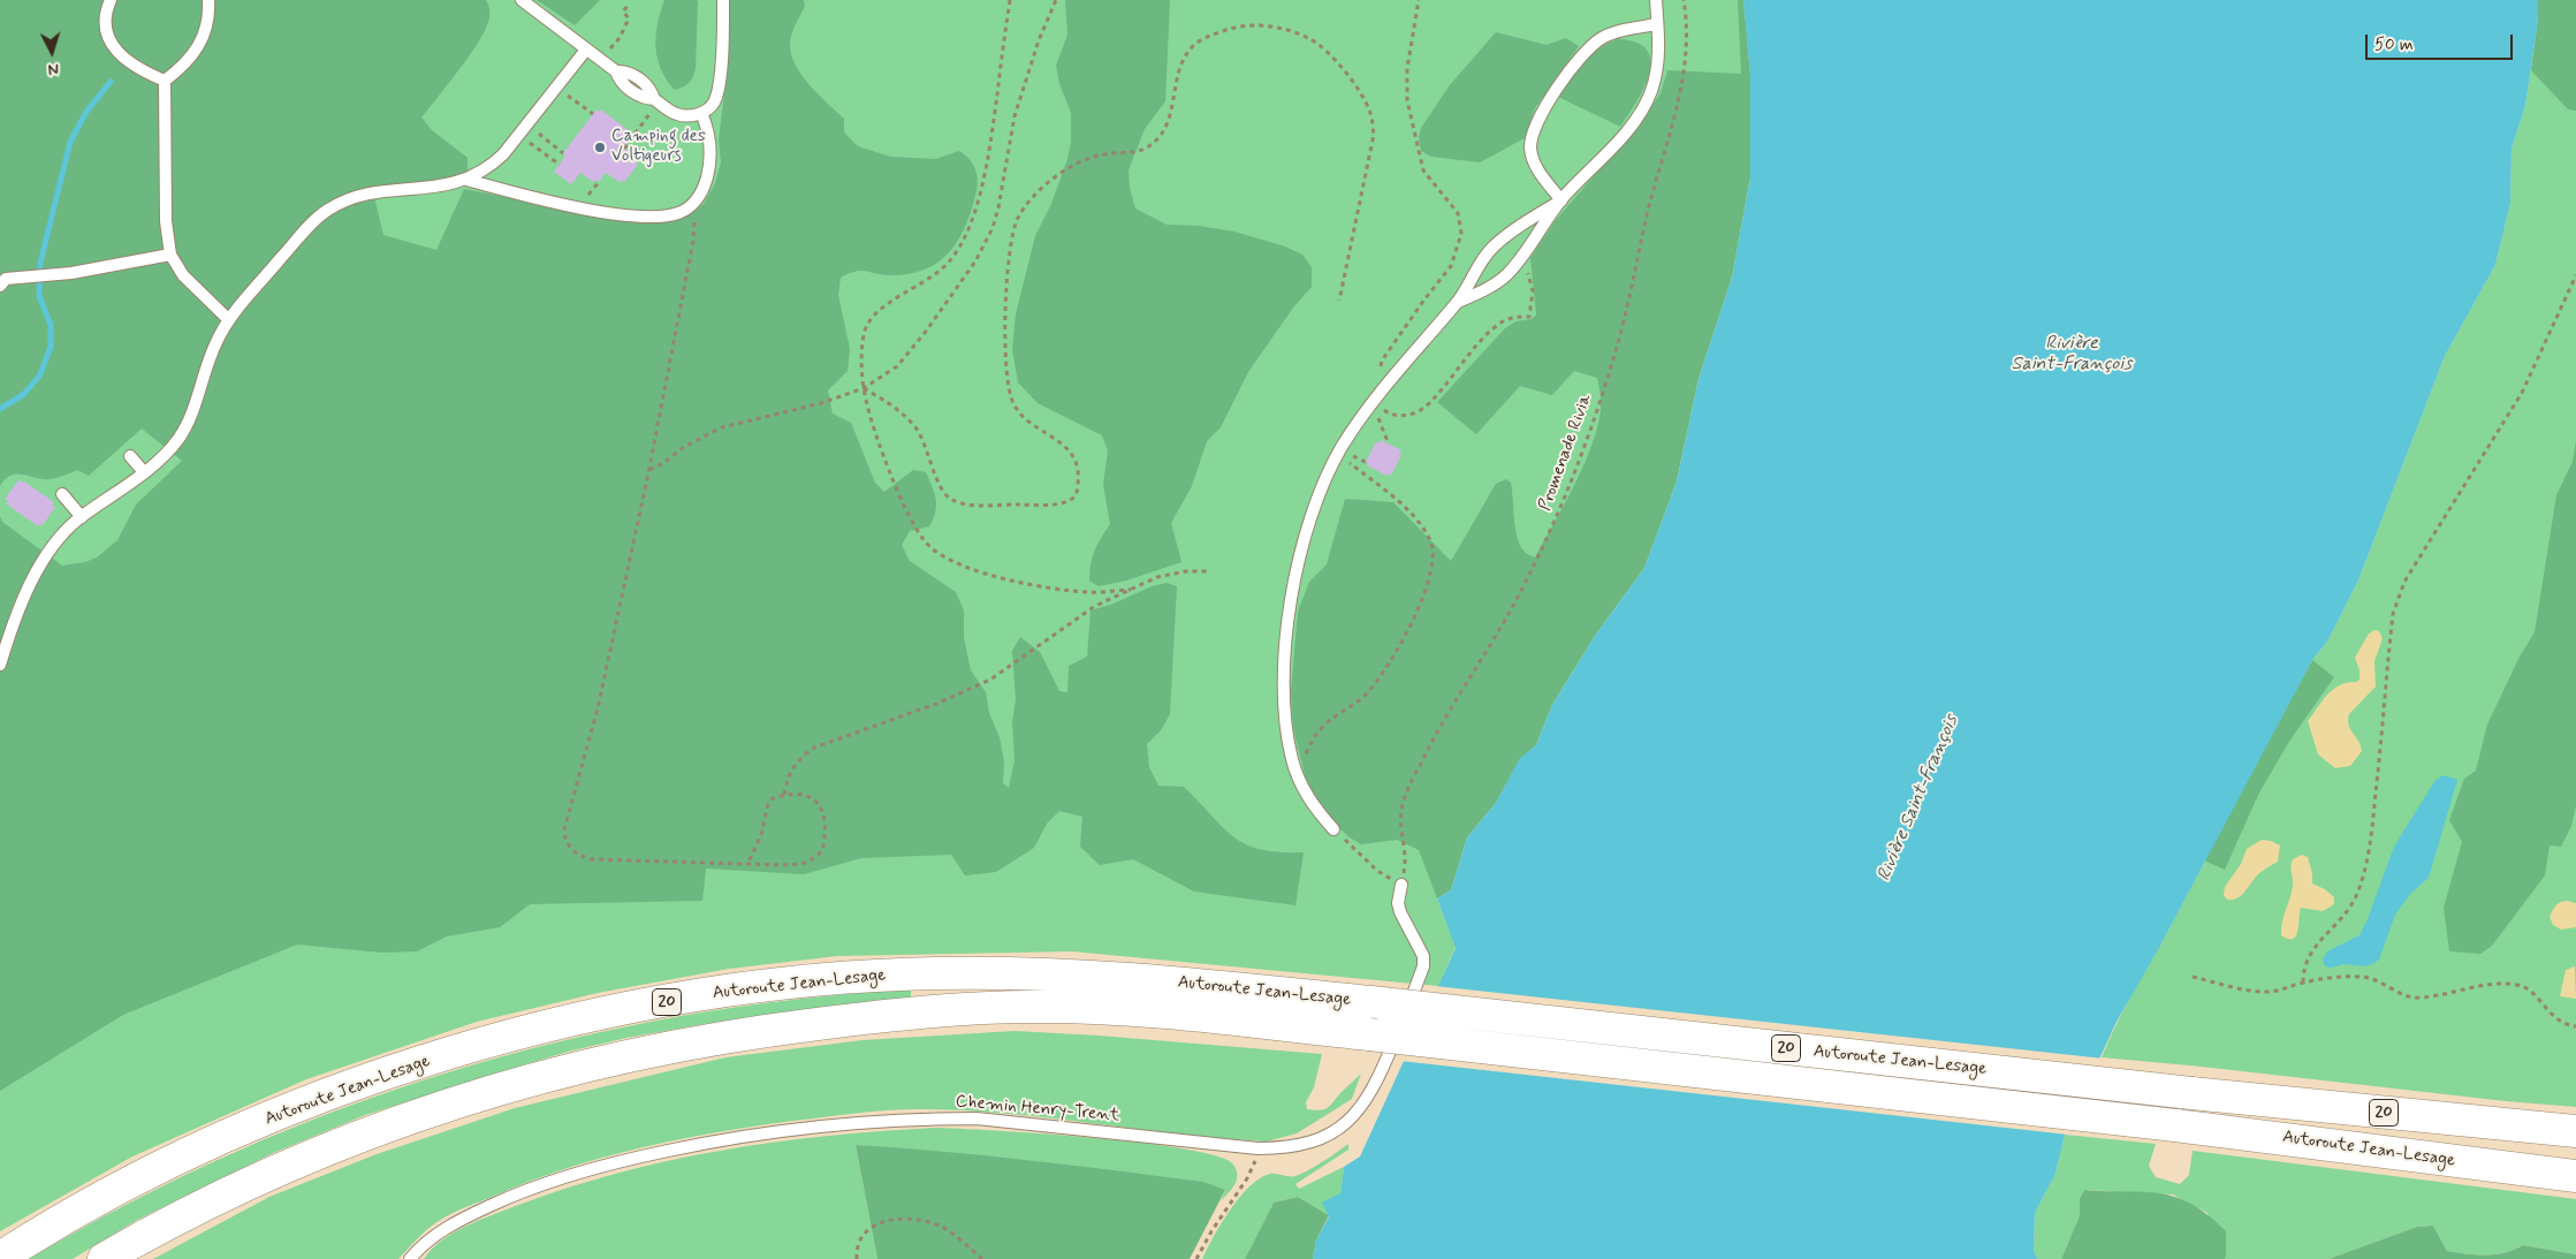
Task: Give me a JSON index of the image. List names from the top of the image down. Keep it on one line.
{"streets":{"highway":["Autoroute Jean-Lesage","20"],"lane":["Chemin Henry-Trent"],"path":["Promenade Rivia"]},"crossings":[["Promenade Rivia","Chemin Henry-Trent"],["Autoroute Jean-Lesage","Chemin Henry-Trent"]],"water":["Rivière Saint-François"],"places":["Camping des Voltigeurs"],"scale_bar":"50 m","north":"bottom"}
